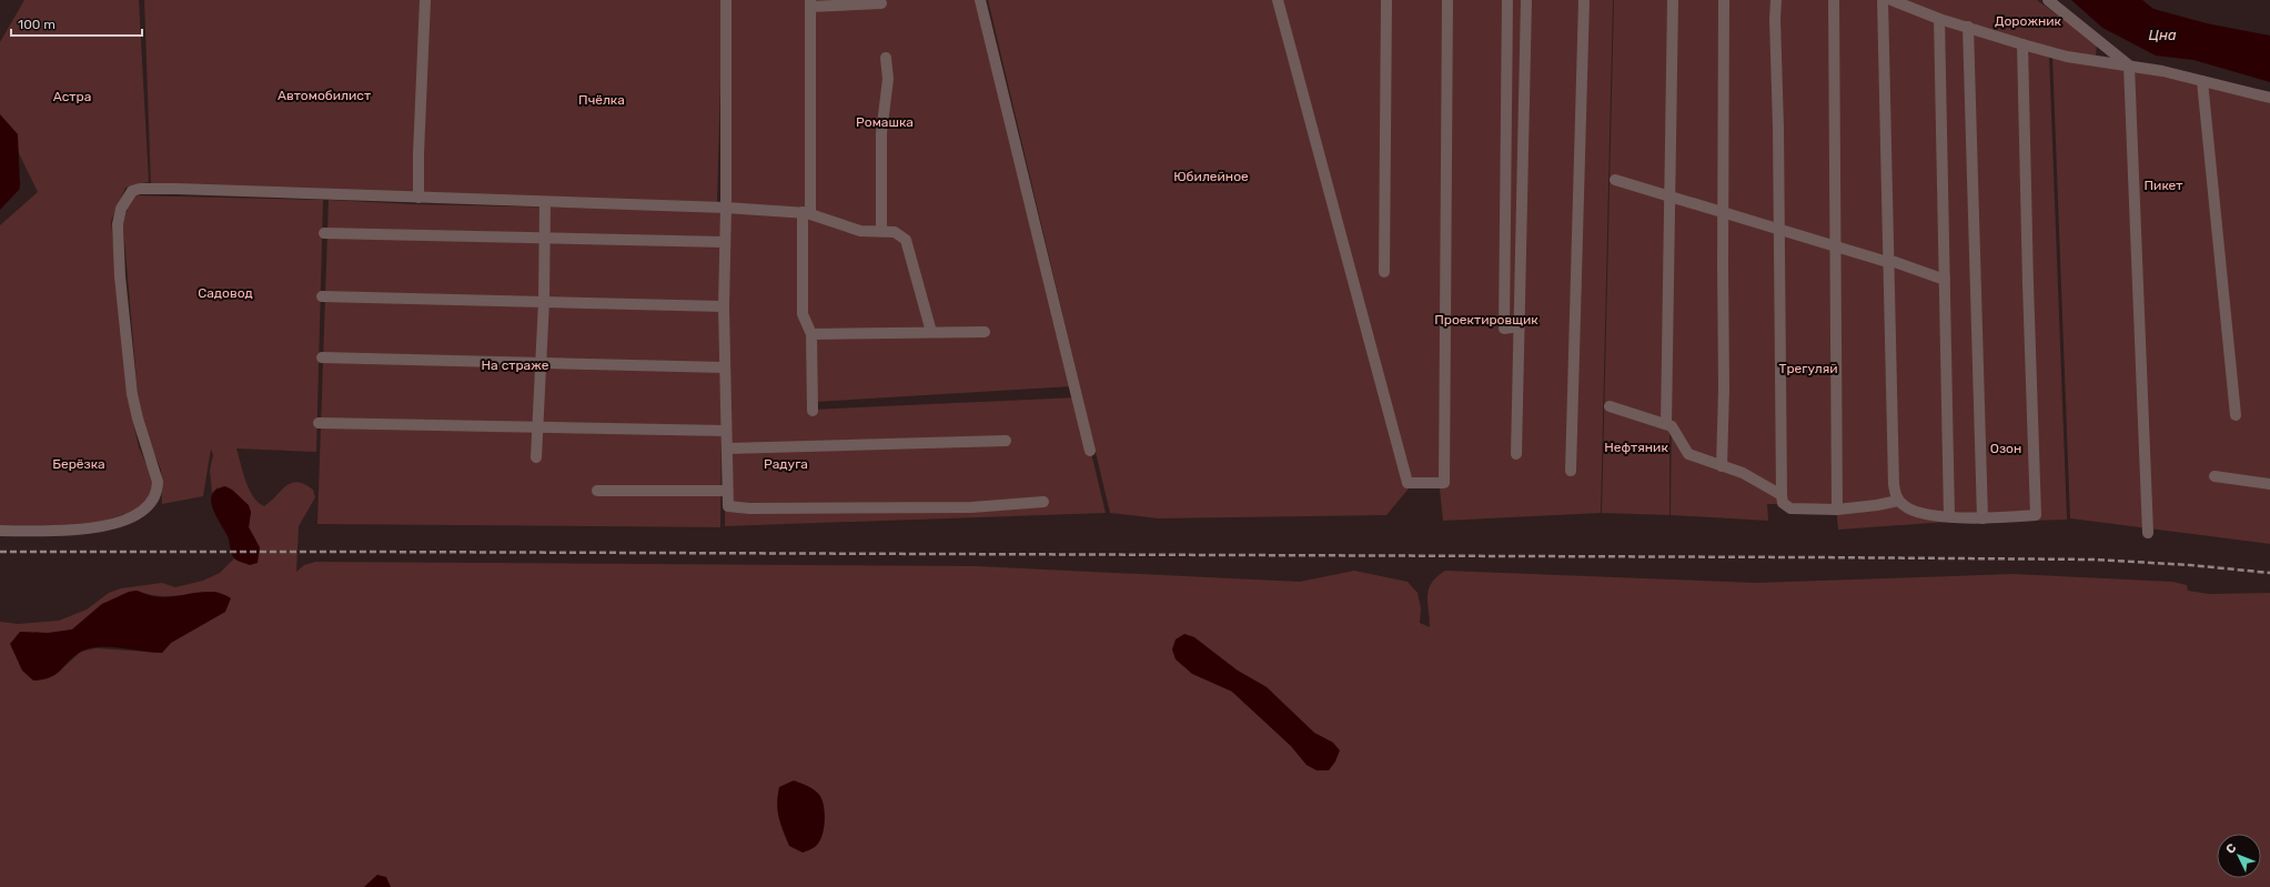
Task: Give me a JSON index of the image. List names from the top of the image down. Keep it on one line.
{"water":["Цна"],"parks":["Дорожник","Автомобилист","Астра","Пчёлка","Ромашка","Юбилейное","Пикет","Садовод","Проектировщик","На страже","Трегуляй","Нефтяник","Озон","Берёзка","Радуга"],"scale_bar":"100 m","north":"top left"}
